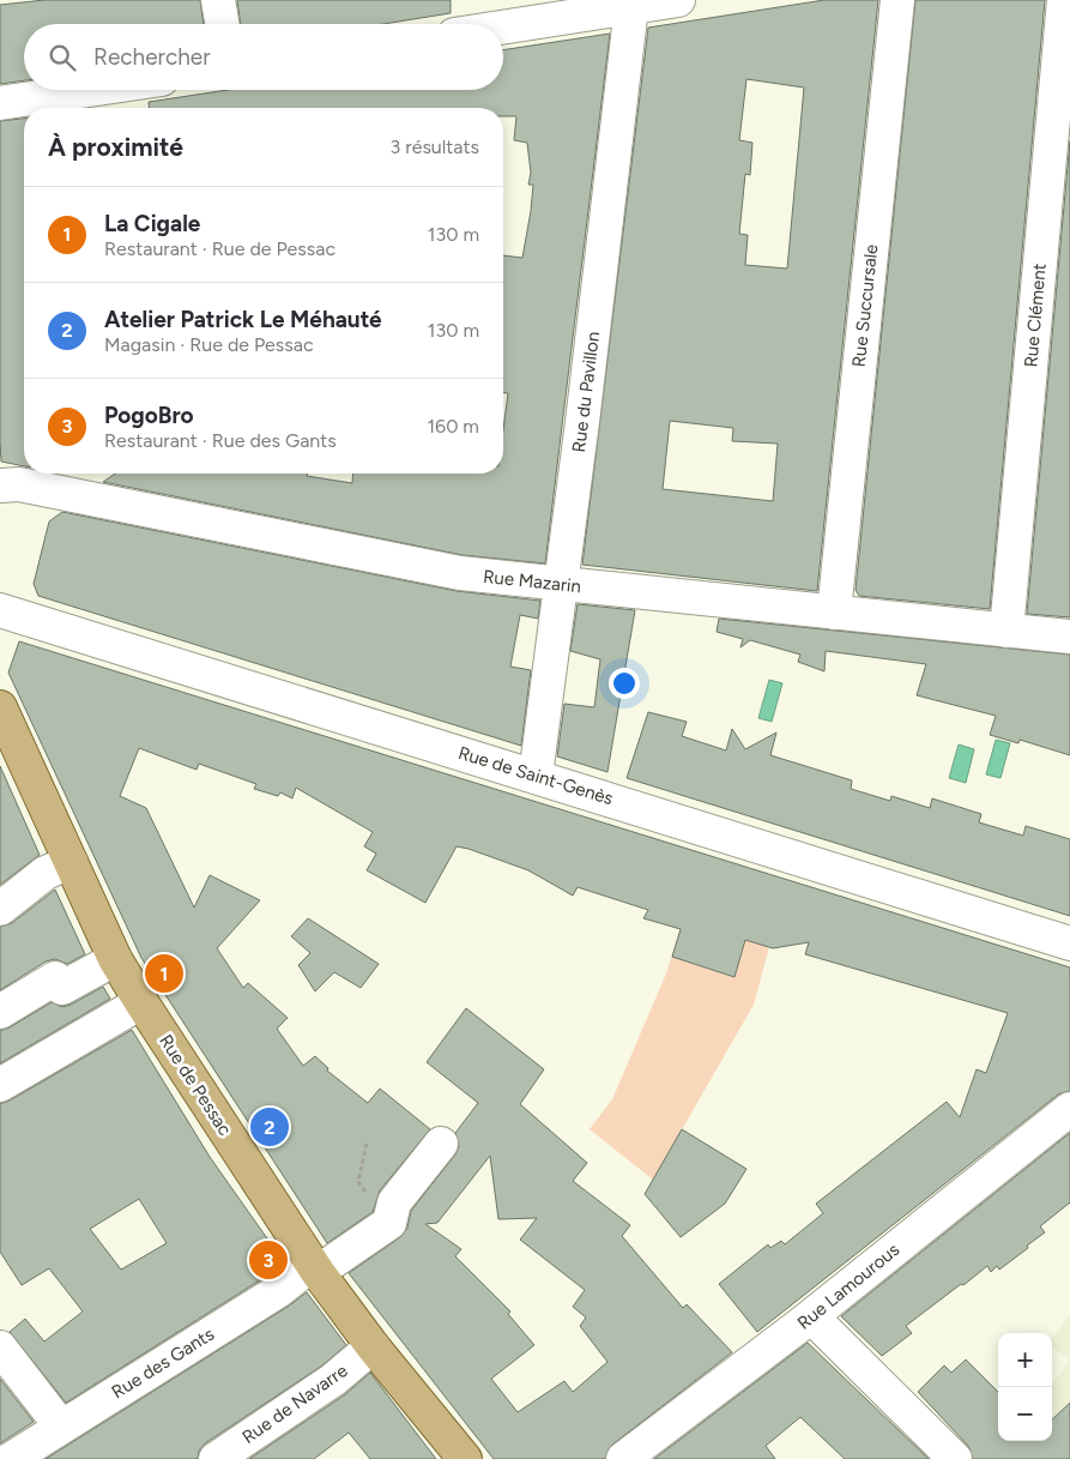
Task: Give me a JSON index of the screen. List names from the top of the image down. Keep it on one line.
{"streets":{"main road":["Rue de Pessac"],"street":["Rue Succursale","Rue Clément","Rue du Pavillon","Rue Mazarin","Rue de Saint-Genès","Rue Lamourous","Rue des Gants","Rue de Navarre"]},"crossings":[["Rue Succursale","Rue Mazarin"],["Rue Clément","Rue Mazarin"],["Rue du Pavillon","Rue Mazarin"],["Rue du Pavillon","Rue de Saint-Genès"],["Rue de Pessac","Rue des Gants"],["Rue de Pessac","Rue de Navarre"]],"page":{"search":"Rechercher","heading":["À proximité","3 résultats"],"list":[{"mark":"1","name":"La Cigale","note":"Restaurant · Rue de Pessac","value":"130 m"},{"mark":"2","name":"Atelier Patrick Le Méhauté","note":"Magasin · Rue de Pessac","value":"130 m"},{"mark":"3","name":"PogoBro","note":"Restaurant · Rue des Gants","value":"160 m"}],"pins":["1","2","3"],"map_buttons":["+","−"]}}
